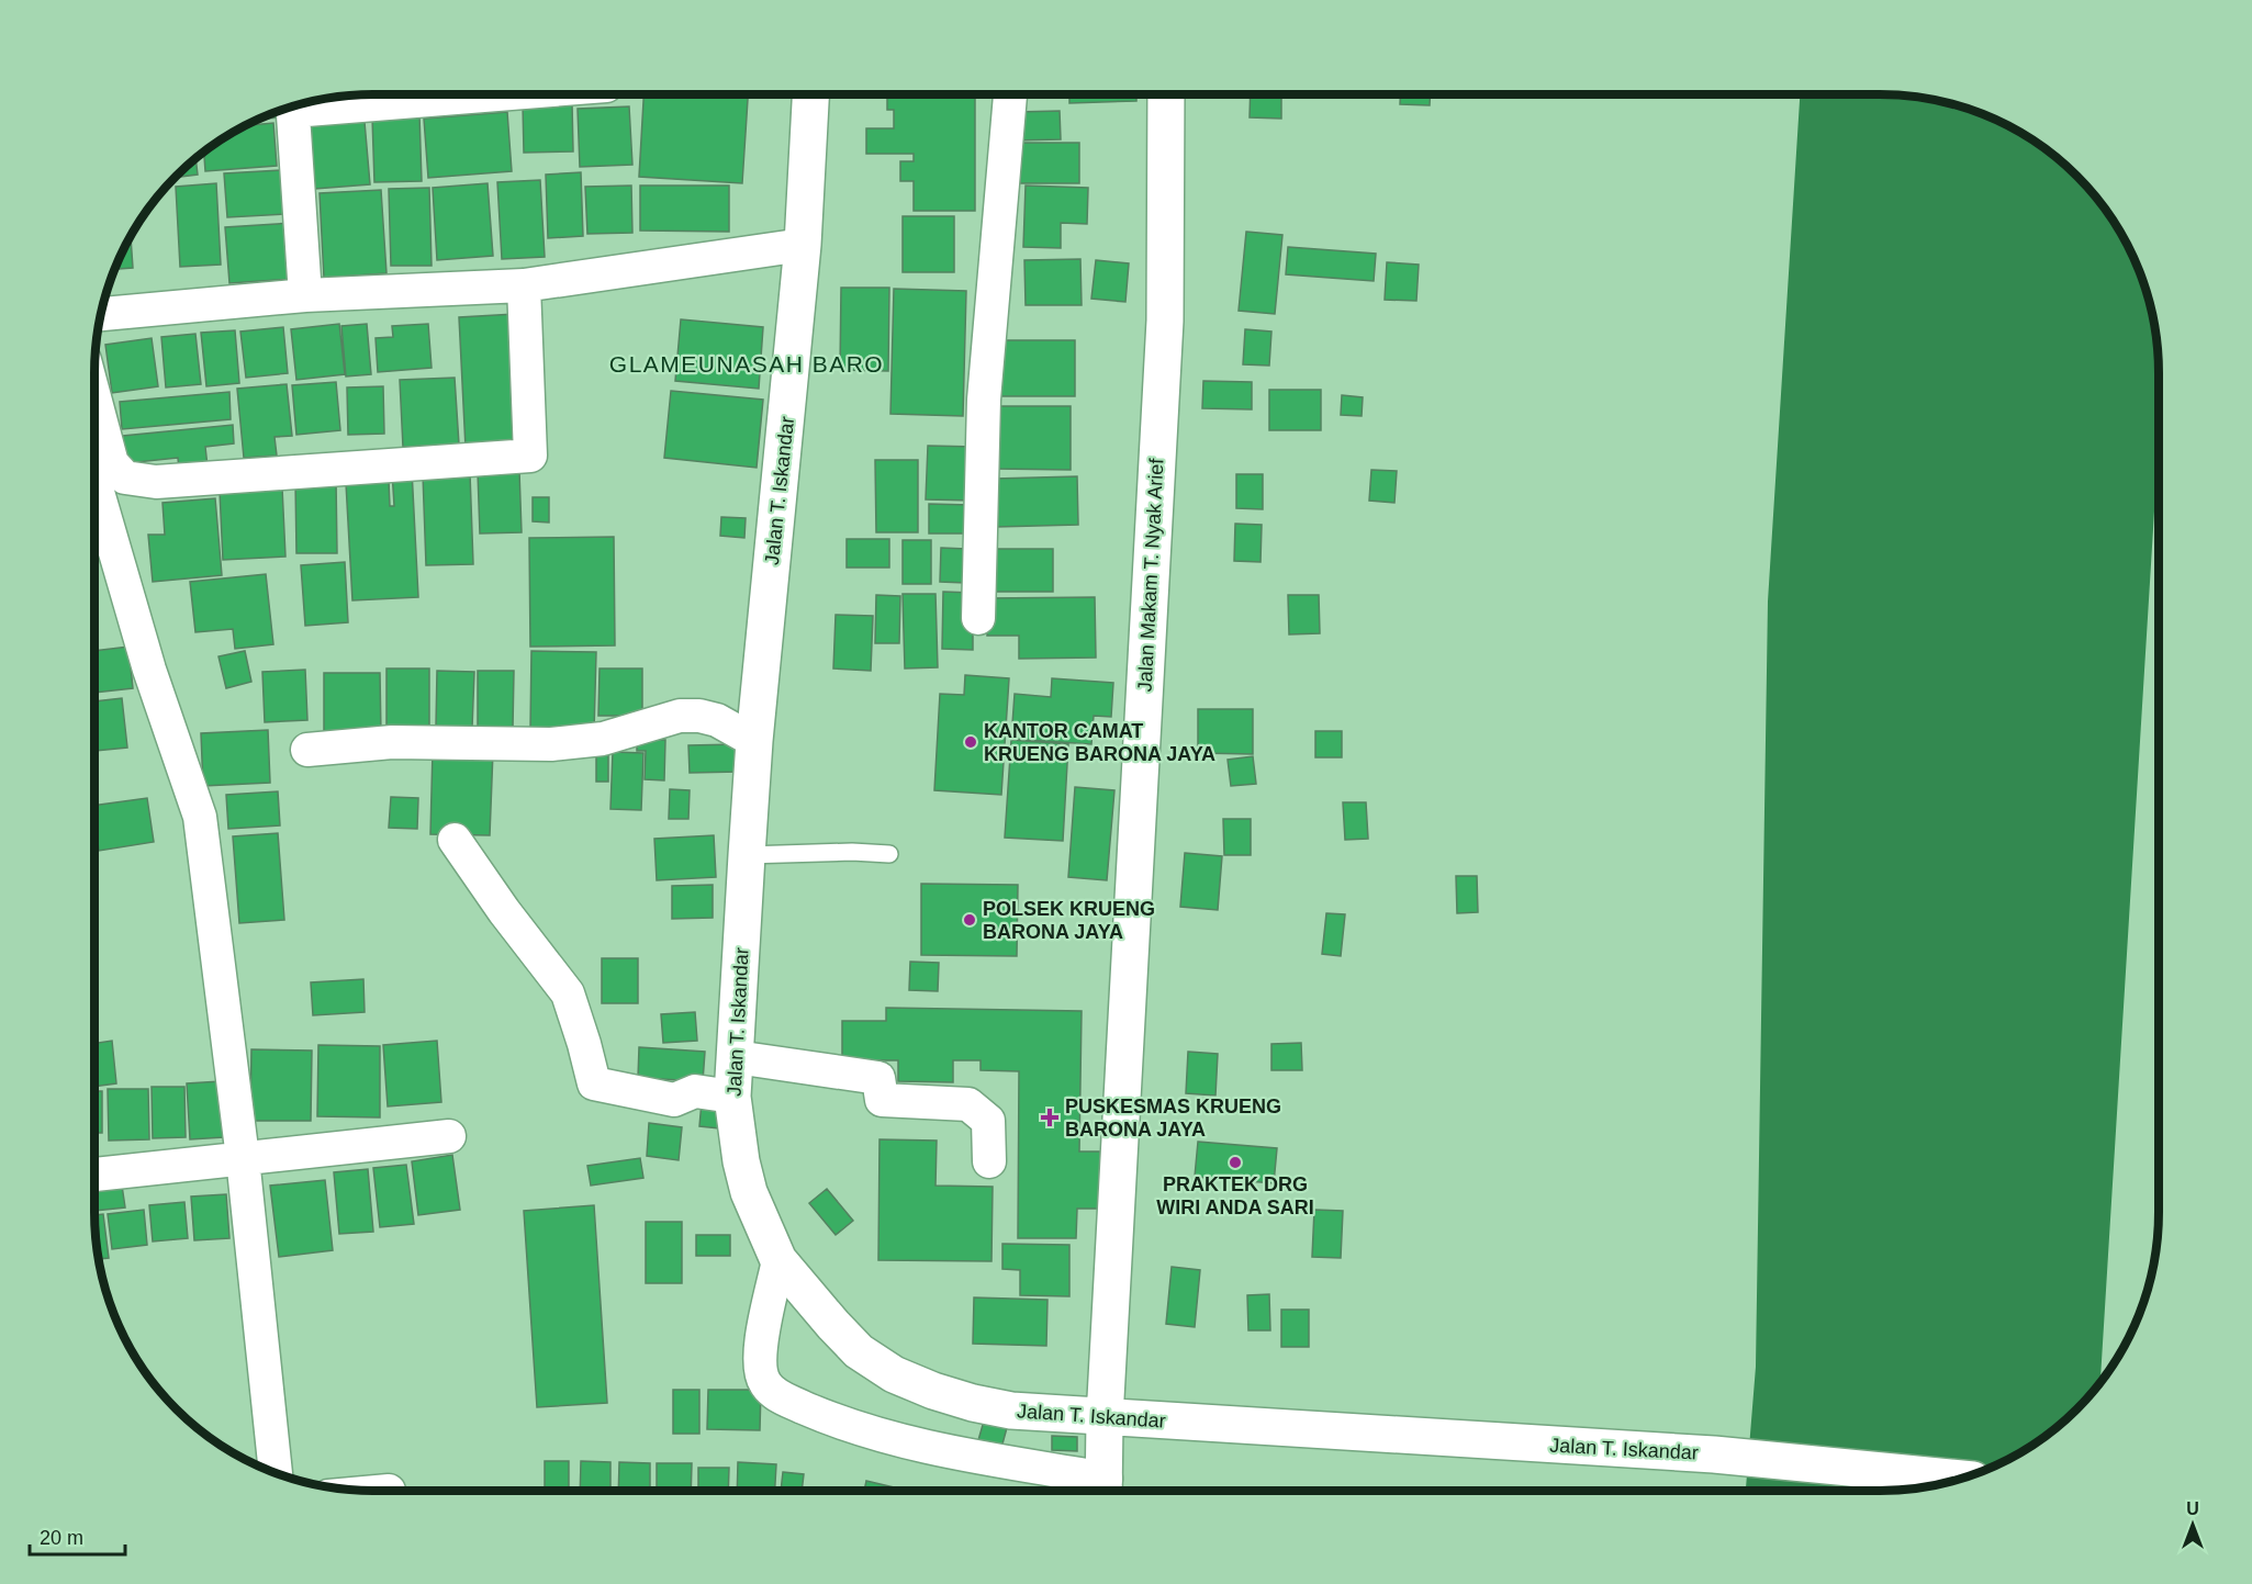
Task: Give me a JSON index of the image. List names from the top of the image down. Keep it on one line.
{"streets":{"street":["Jalan T. Iskandar","Jalan Makam T. Nyak Arief"]},"crossings":[["Jalan T. Iskandar","Jalan Makam T. Nyak Arief"]],"districts":["GLAMEUNASAH BARO"],"places":{"other":["KANTOR CAMAT KRUENG BARONA JAYA","POLSEK KRUENG BARONA JAYA","PRAKTEK DRG WIRI ANDA SARI"],"health":["PUSKESMAS KRUENG BARONA JAYA"]},"scale_bar":"20 m","north":"top"}
